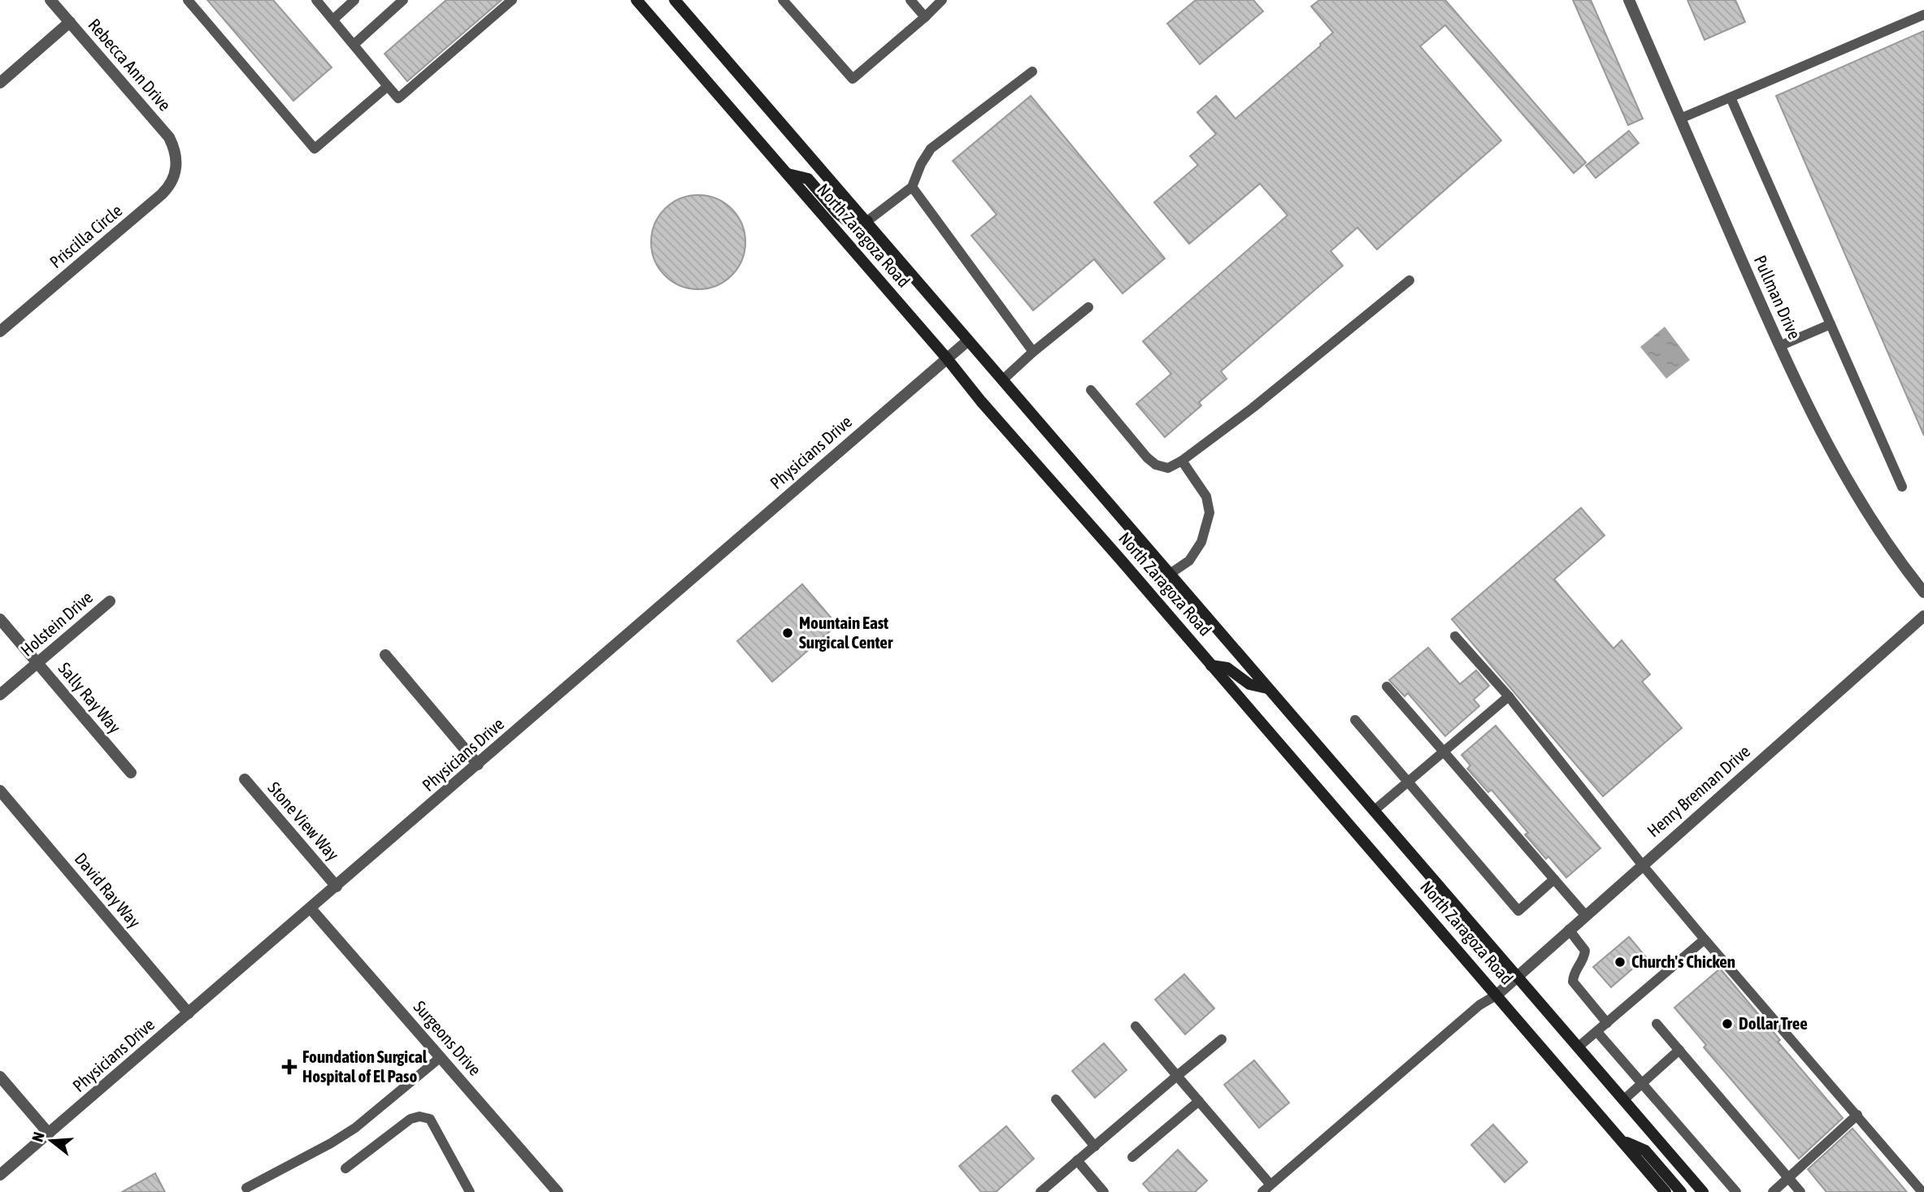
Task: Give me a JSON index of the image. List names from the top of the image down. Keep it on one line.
{"streets":{"main road":["North Zaragoza Road"],"street":["Rebecca Ann Drive","Priscilla Circle","Pullman Drive","Physicians Drive","Holstein Drive","Sally Ray Way","Henry Brennan Drive","Stone View Way","David Ray Way","Surgeons Drive"]},"crossings":[["Rebecca Ann Drive","Priscilla Circle"],["North Zaragoza Road","Physicians Drive"],["North Zaragoza Road","Henry Brennan Drive"],["Physicians Drive","Stone View Way"],["Physicians Drive","David Ray Way"],["Physicians Drive","Surgeons Drive"],["Holstein Drive","Sally Ray Way"]],"places":{"other":["Mountain East Surgical Center","Church's Chicken","Dollar Tree"],"health":["Foundation Surgical Hospital of El Paso"]},"north":"left"}
